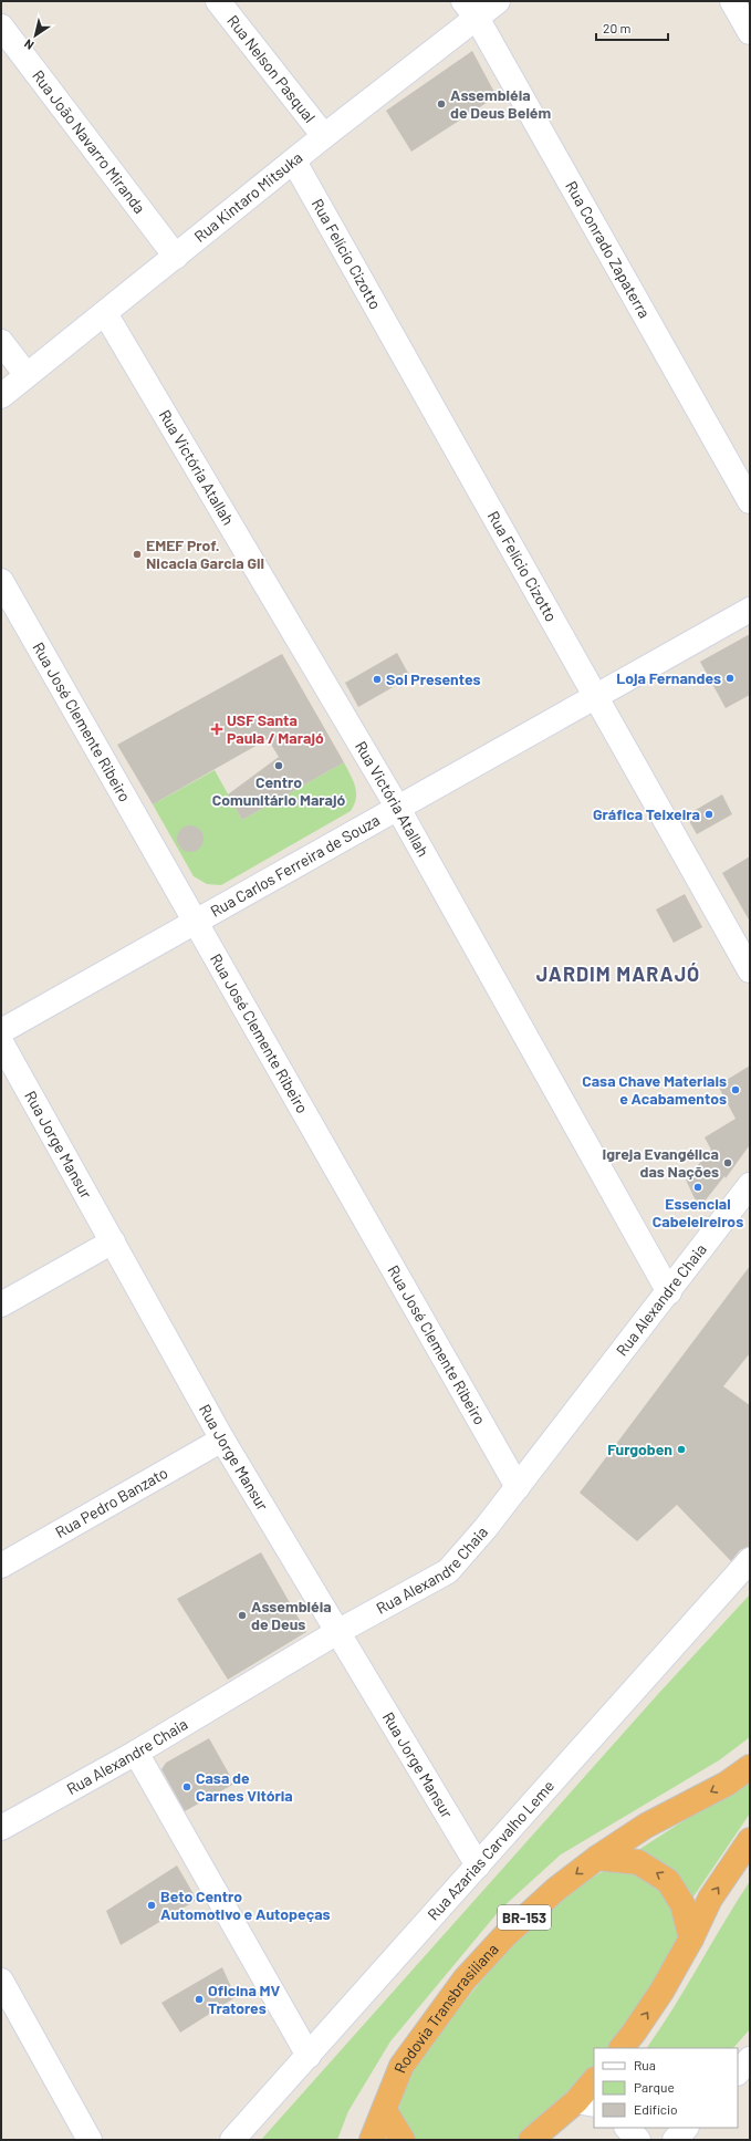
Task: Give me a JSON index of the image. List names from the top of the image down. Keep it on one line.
{"streets":{"highway":["BR-153","Rodovia Transbrasiliana"],"street":["Rua Nelson Pasqual","Rua João Navarro Miranda","Rua Kintaro Mitsuka","Rua Conrado Zapaterra","Rua Felício Cizotto","Rua Victória Atallah","Rua José Clemente Ribeiro","Rua Carlos Ferreira de Souza","Rua Jorge Mansur","Rua Alexandre Chaia","Rua Pedro Banzato","Rua Azarias Carvalho Leme"]},"crossings":[["Rua Nelson Pasqual","Rua Kintaro Mitsuka"],["Rua João Navarro Miranda","Rua Kintaro Mitsuka"],["Rua Kintaro Mitsuka","Rua Conrado Zapaterra"],["Rua Kintaro Mitsuka","Rua Felício Cizotto"],["Rua Kintaro Mitsuka","Rua Victória Atallah"],["Rua Felício Cizotto","Rua Carlos Ferreira de Souza"],["Rua Victória Atallah","Rua Carlos Ferreira de Souza"],["Rua Victória Atallah","Rua Alexandre Chaia"],["Rua José Clemente Ribeiro","Rua Carlos Ferreira de Souza"],["Rua José Clemente Ribeiro","Rua Alexandre Chaia"],["Rua Jorge Mansur","Rua Alexandre Chaia"],["Rua Jorge Mansur","Rua Pedro Banzato"],["Rua Jorge Mansur","Rua Azarias Carvalho Leme"]],"districts":["JARDIM MARAJÓ"],"places":{"other":["Assembléia de Deus Belém","EMEF Prof. Nicacia Garcia Gil","Loja Fernandes","Sol Presentes","Centro Comunitário Marajó","Gráfica Teixeira","Casa Chave Materiais e Acabamentos","Igreja Evangélica das Nações","Essencial Cabeleireiros","Furgoben","Assembléia de Deus","Casa de Carnes Vitória","Beto Centro Automotivo e Autopeças","Oficina MV Tratores"],"health":["USF Santa Paula / Marajó"]},"legend":["Rua","Parque","Edifício"],"scale_bar":"20 m","north":"bottom left"}
